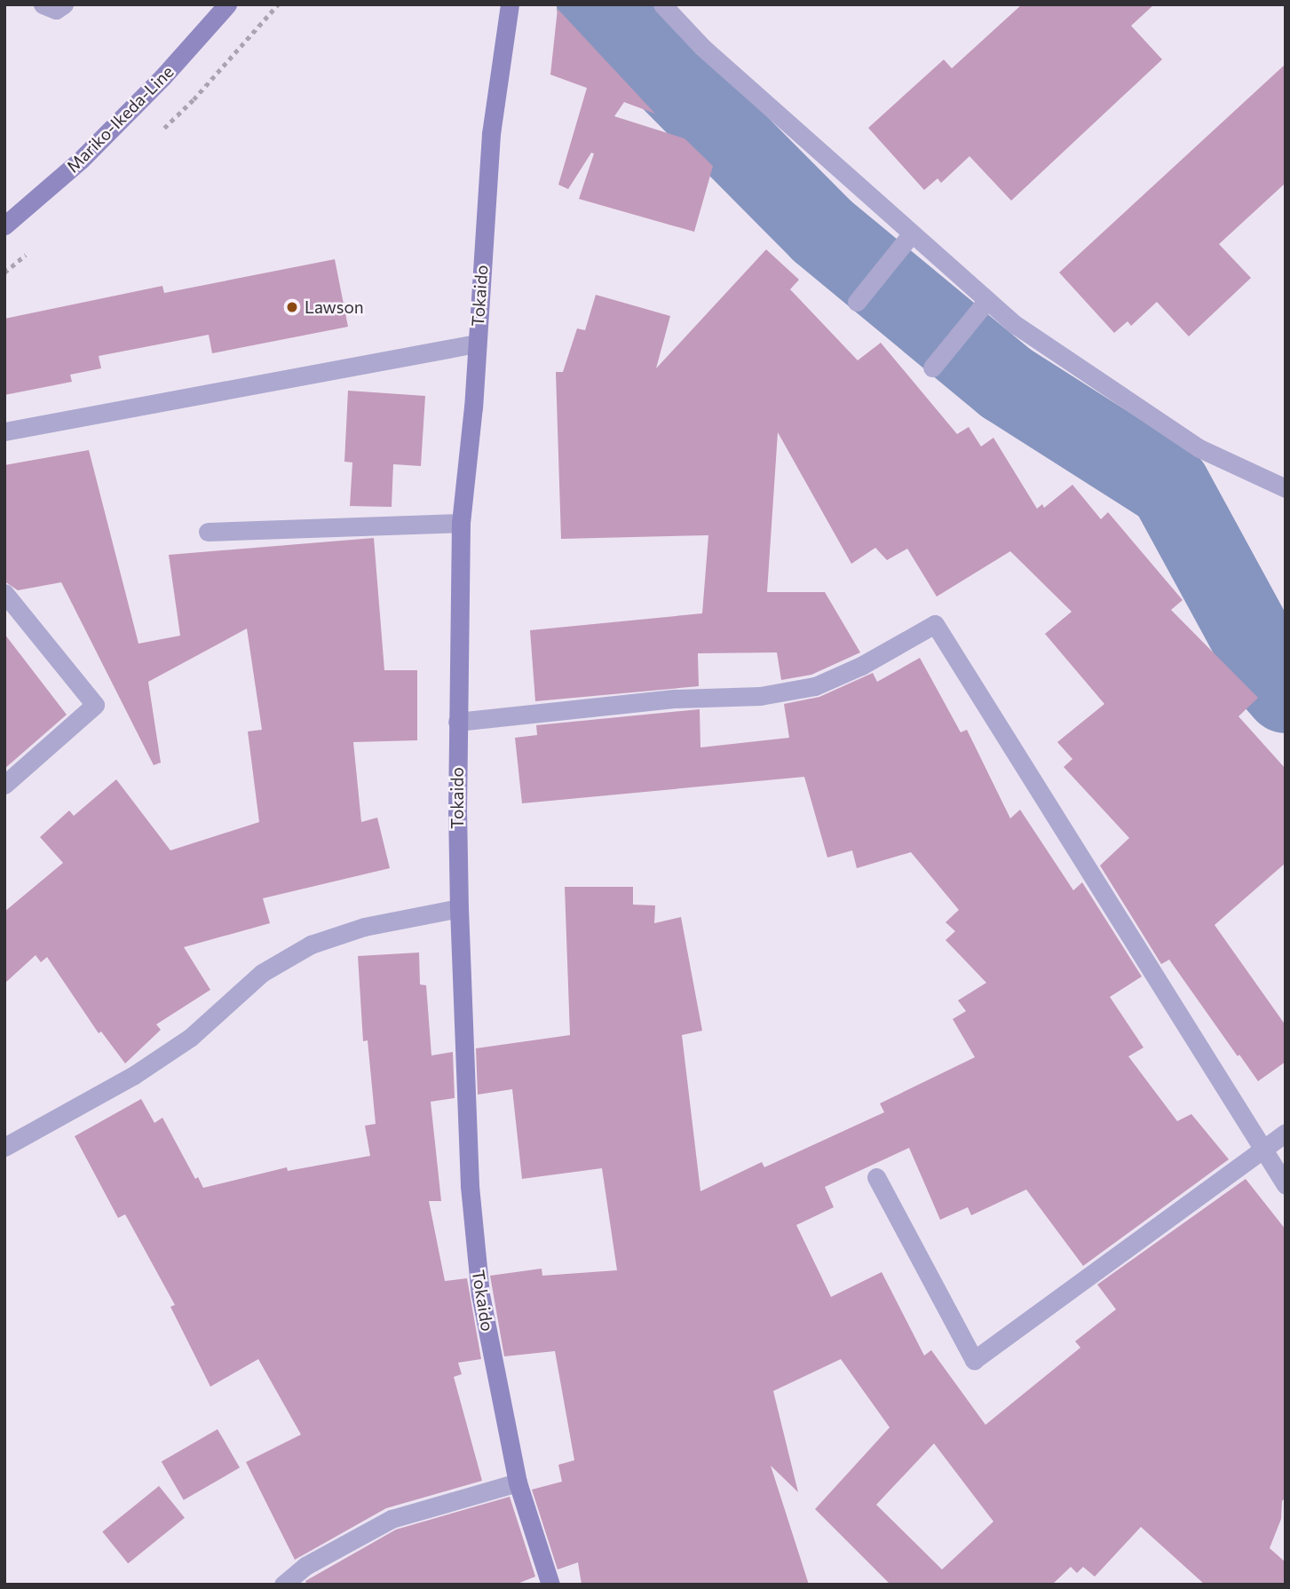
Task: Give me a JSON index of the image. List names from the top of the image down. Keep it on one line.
{"streets":{"main road":["Mariko-Ikeda-Line","Tokaido"]},"places":["Lawson"]}
